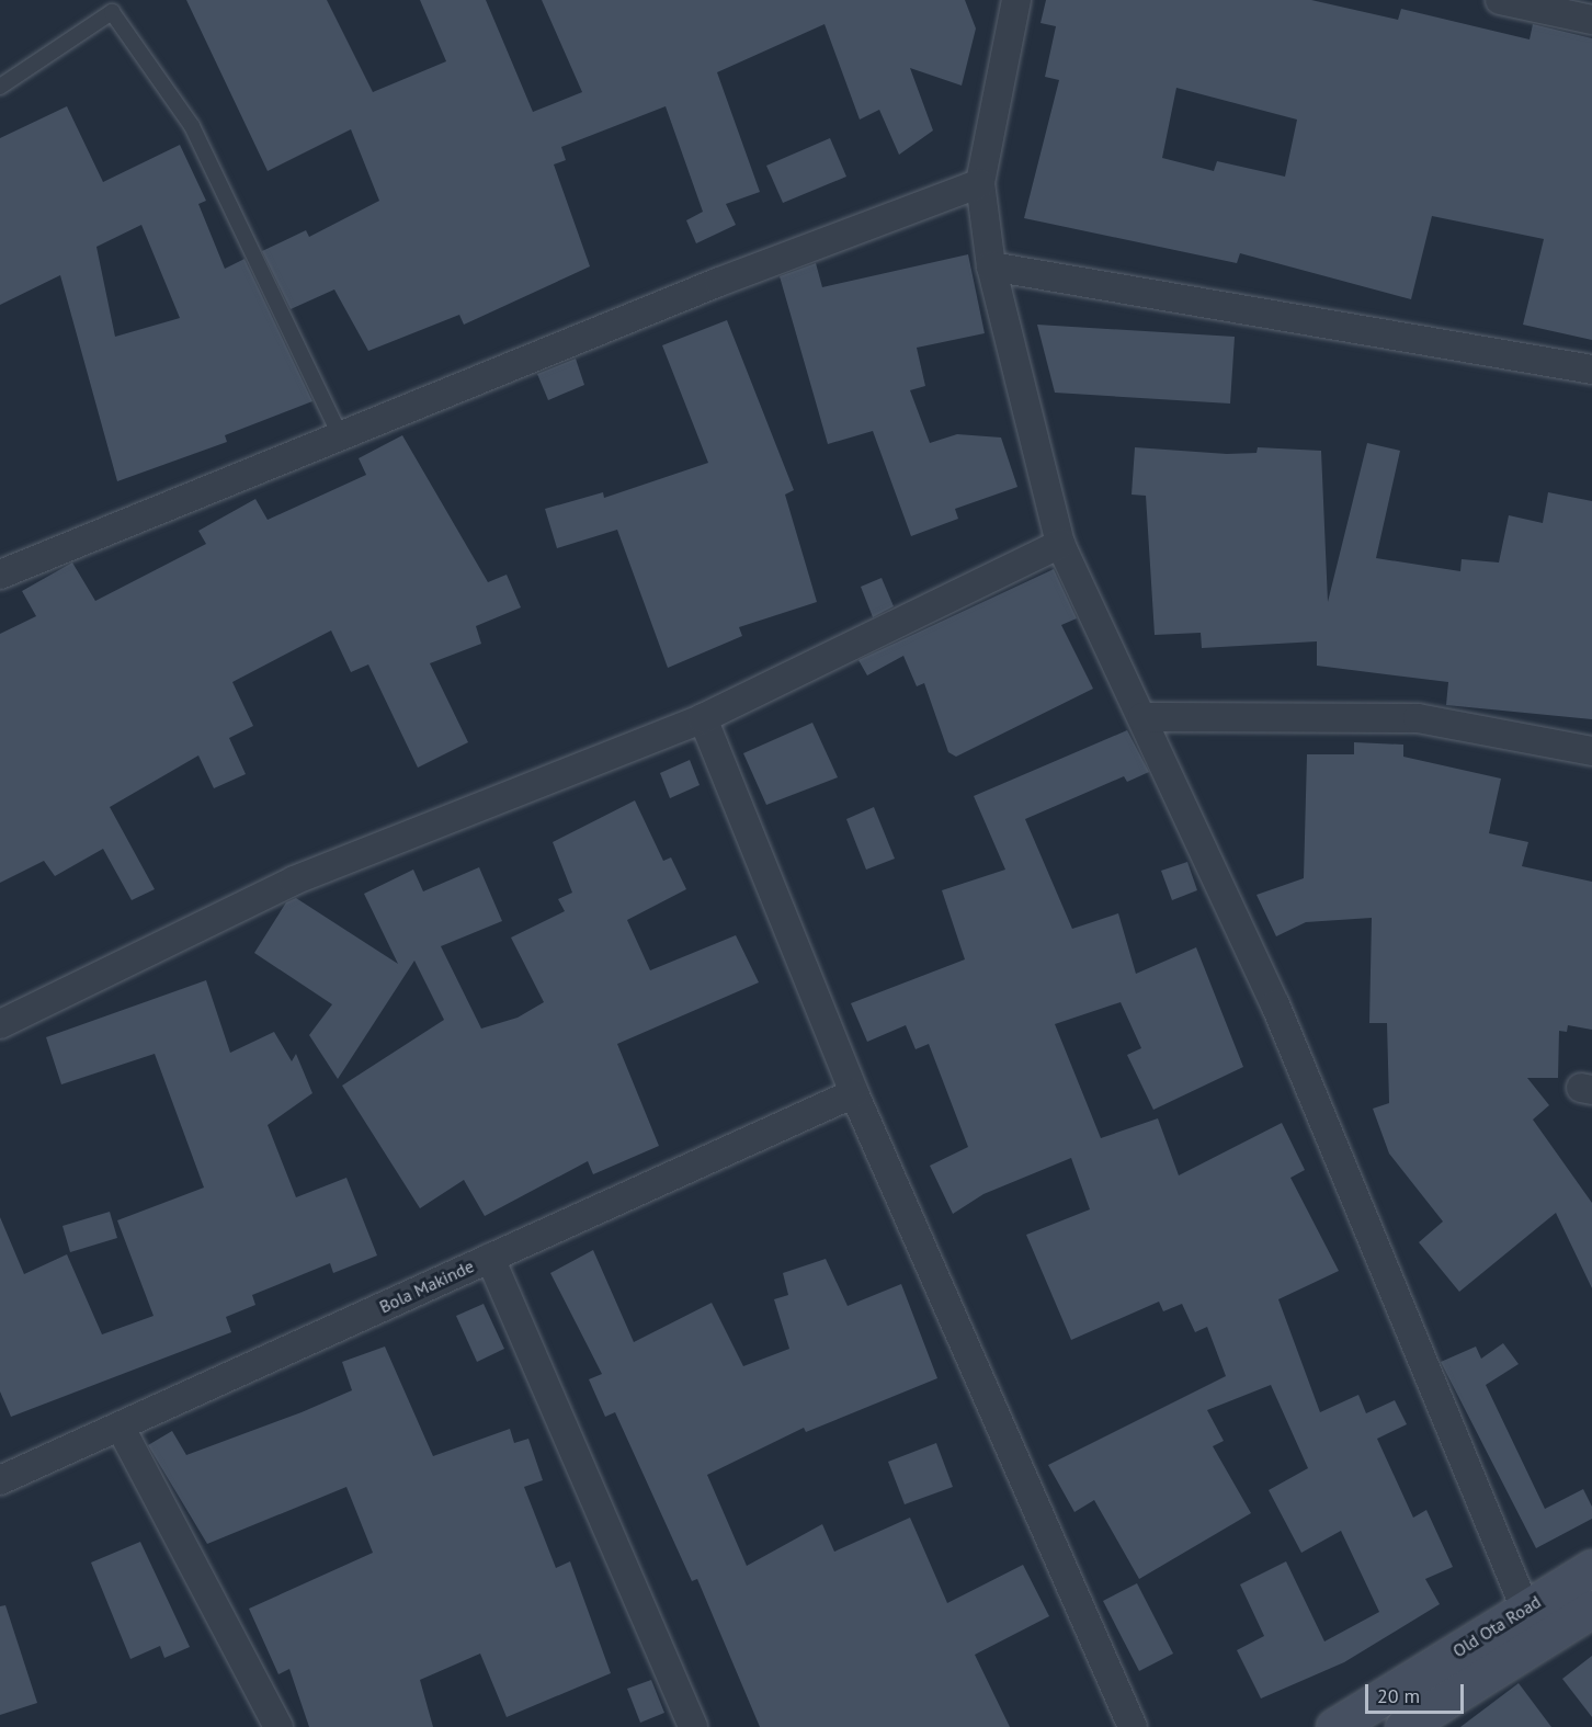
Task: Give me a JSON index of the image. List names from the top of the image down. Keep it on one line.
{"streets":{"street":["Bola Makinde","Old Ota Road"]},"scale_bar":"20 m"}
